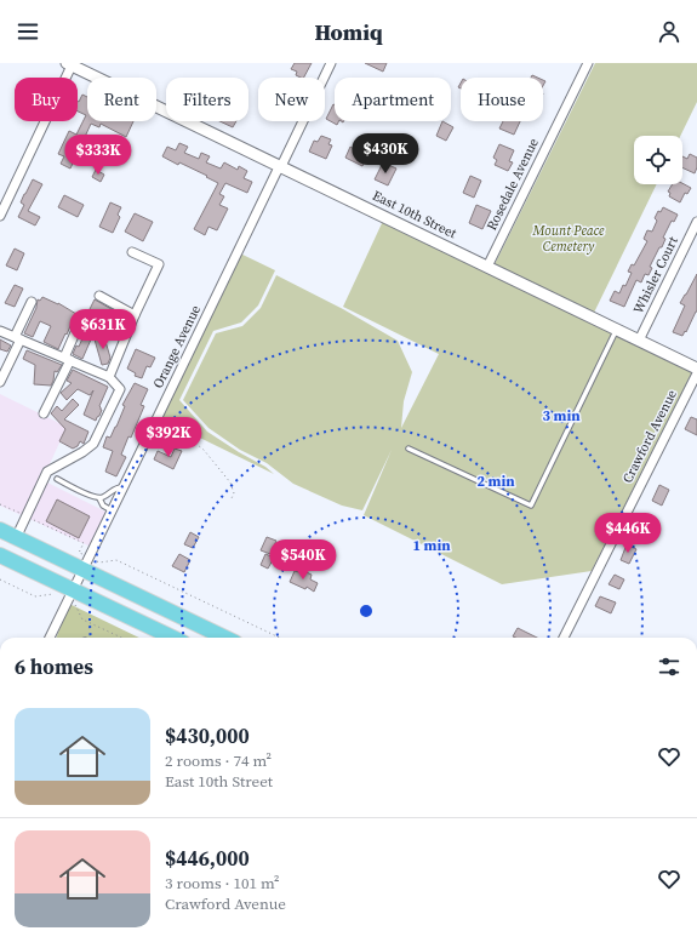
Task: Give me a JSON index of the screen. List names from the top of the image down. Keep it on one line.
{"streets":{"street":["Rosedale Avenue","East 10th Street","Whisler Court","Orange Avenue","Crawford Avenue"]},"crossings":[["Rosedale Avenue","East 10th Street"],["East 10th Street","Whisler Court"],["East 10th Street","Orange Avenue"]],"parks":["Mount Peace Cemetery"],"page":{"header":"Homiq","chip":["Buy","Rent","Filters","New","Apartment","House"],"price":["$430K","$333K","$631K","$392K","$446K","$540K"],"heading":"6 homes","list":[{"name":"$430,000","note":"2 rooms · 74 m² · East 10th Street"},{"name":"$446,000","note":"3 rooms · 101 m² · Crawford Avenue"}]},"rings":["3 min","2 min","1 min"]}
